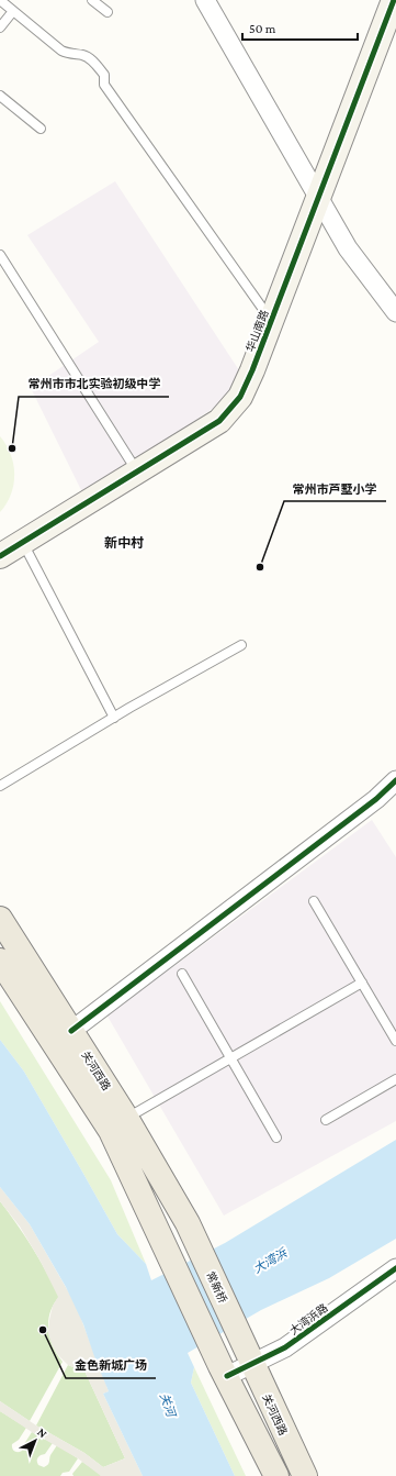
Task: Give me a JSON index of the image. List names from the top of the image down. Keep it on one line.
{"streets":{"main road":["关河西路","常新桥"],"street":["华山南路","大湾浜路"]},"crossings":[["关河西路","常新桥"],["关河西路","大湾浜路"],["常新桥","大湾浜路"]],"districts":["新中村"],"water":["大湾浜","关河"],"places":["常州市市北实验初级中学","常州市芦墅小学","金色新城广场"],"scale_bar":"50 m","north":"top right"}
